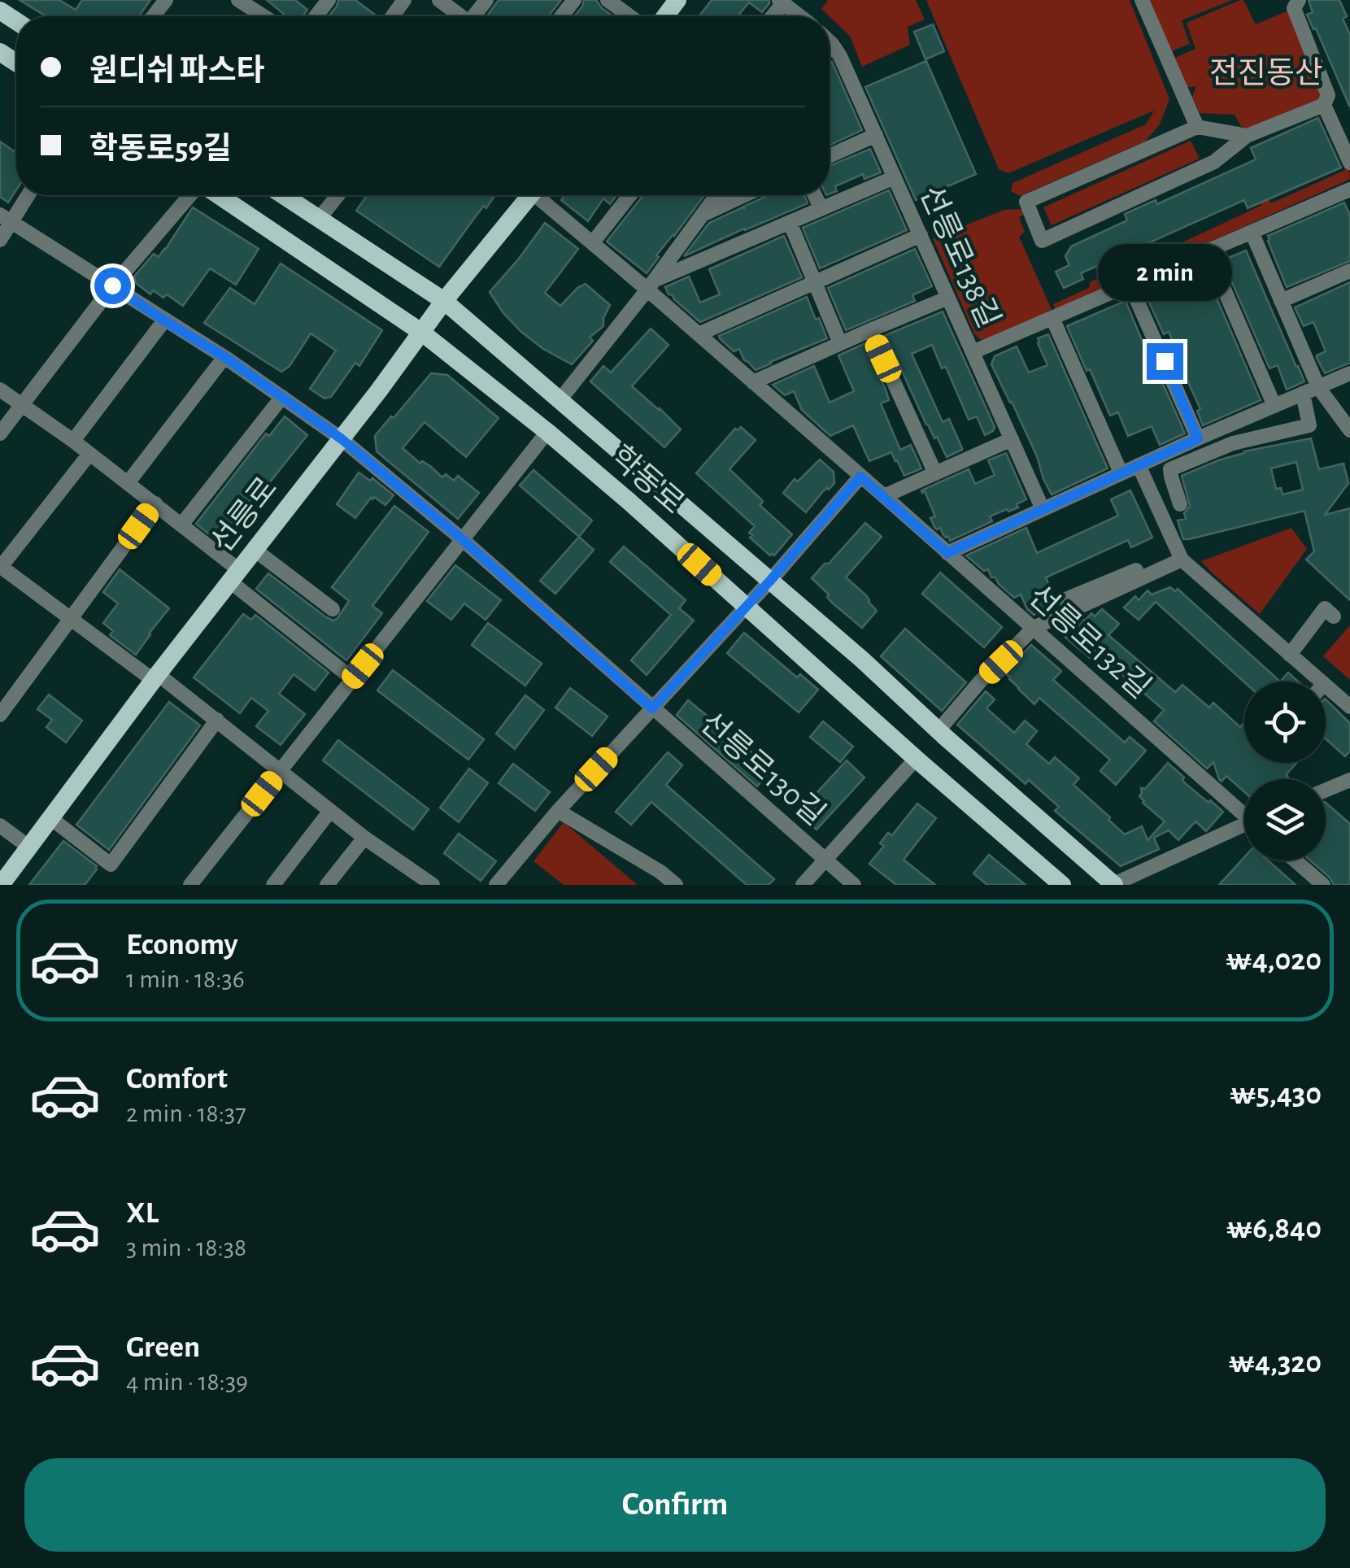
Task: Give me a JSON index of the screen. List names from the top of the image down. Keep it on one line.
{"streets":{"main road":["학동로","선릉로"],"street":["선릉로138길","선릉로132길","선릉로130길"]},"crossings":[["학동로","선릉로"],["선릉로","선릉로130길"]],"parks":["전진동산"],"page":{"banner":["원디쉬 파스타","학동로59길"],"bubble":"2 min","list":[{"name":"Economy","note":"1 min · 18:36","value":"₩4,020"},{"name":"Comfort","note":"2 min · 18:37","value":"₩5,430"},{"name":"XL","note":"3 min · 18:38","value":"₩6,840"},{"name":"Green","note":"4 min · 18:39","value":"₩4,320"}],"buttons":"Confirm"}}
